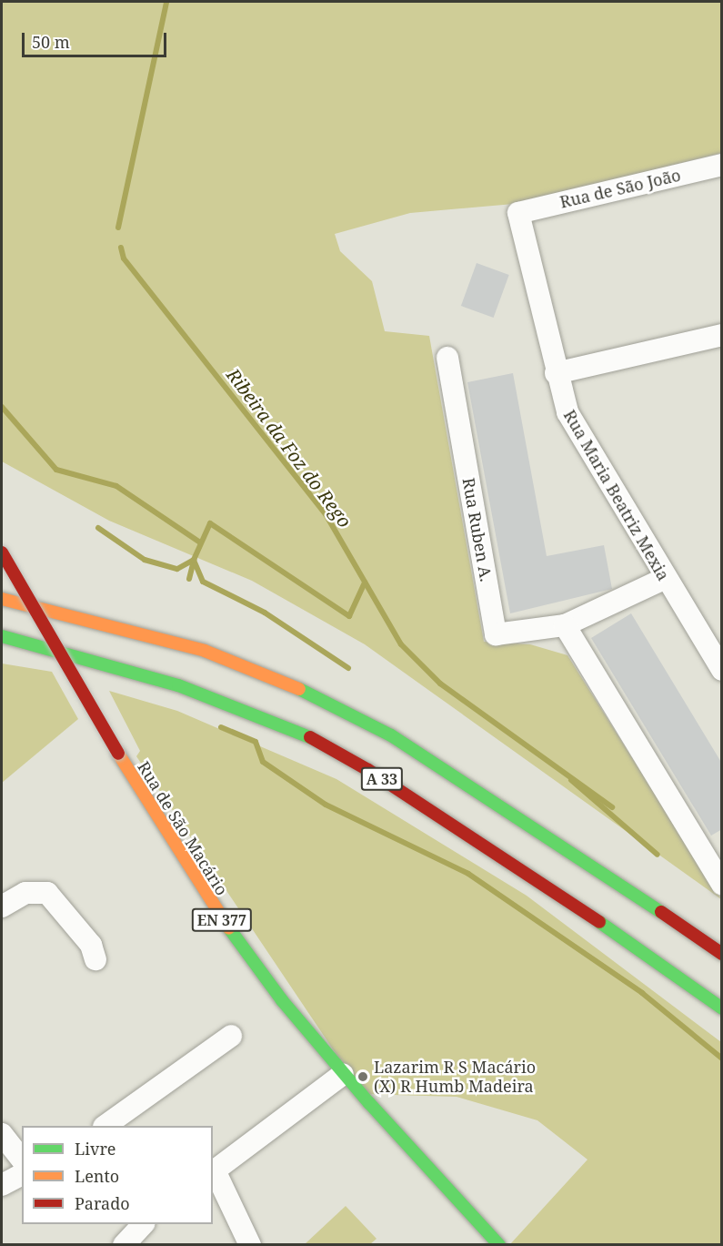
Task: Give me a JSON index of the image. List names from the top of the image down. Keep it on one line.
{"streets":{"main road":["A 33","Rua de São Macário","EN 377"],"street":["Rua de São João","Rua Maria Beatriz Mexia","Rua Ruben A."]},"crossings":[["Rua de São João","Rua Maria Beatriz Mexia"],["Rua Maria Beatriz Mexia","Rua Ruben A."]],"water":["Ribeira da Foz do Rego"],"places":["Lazarim R S Macário (X) R Humb Madeira"],"legend":["Livre","Lento","Parado"],"scale_bar":"50 m"}
